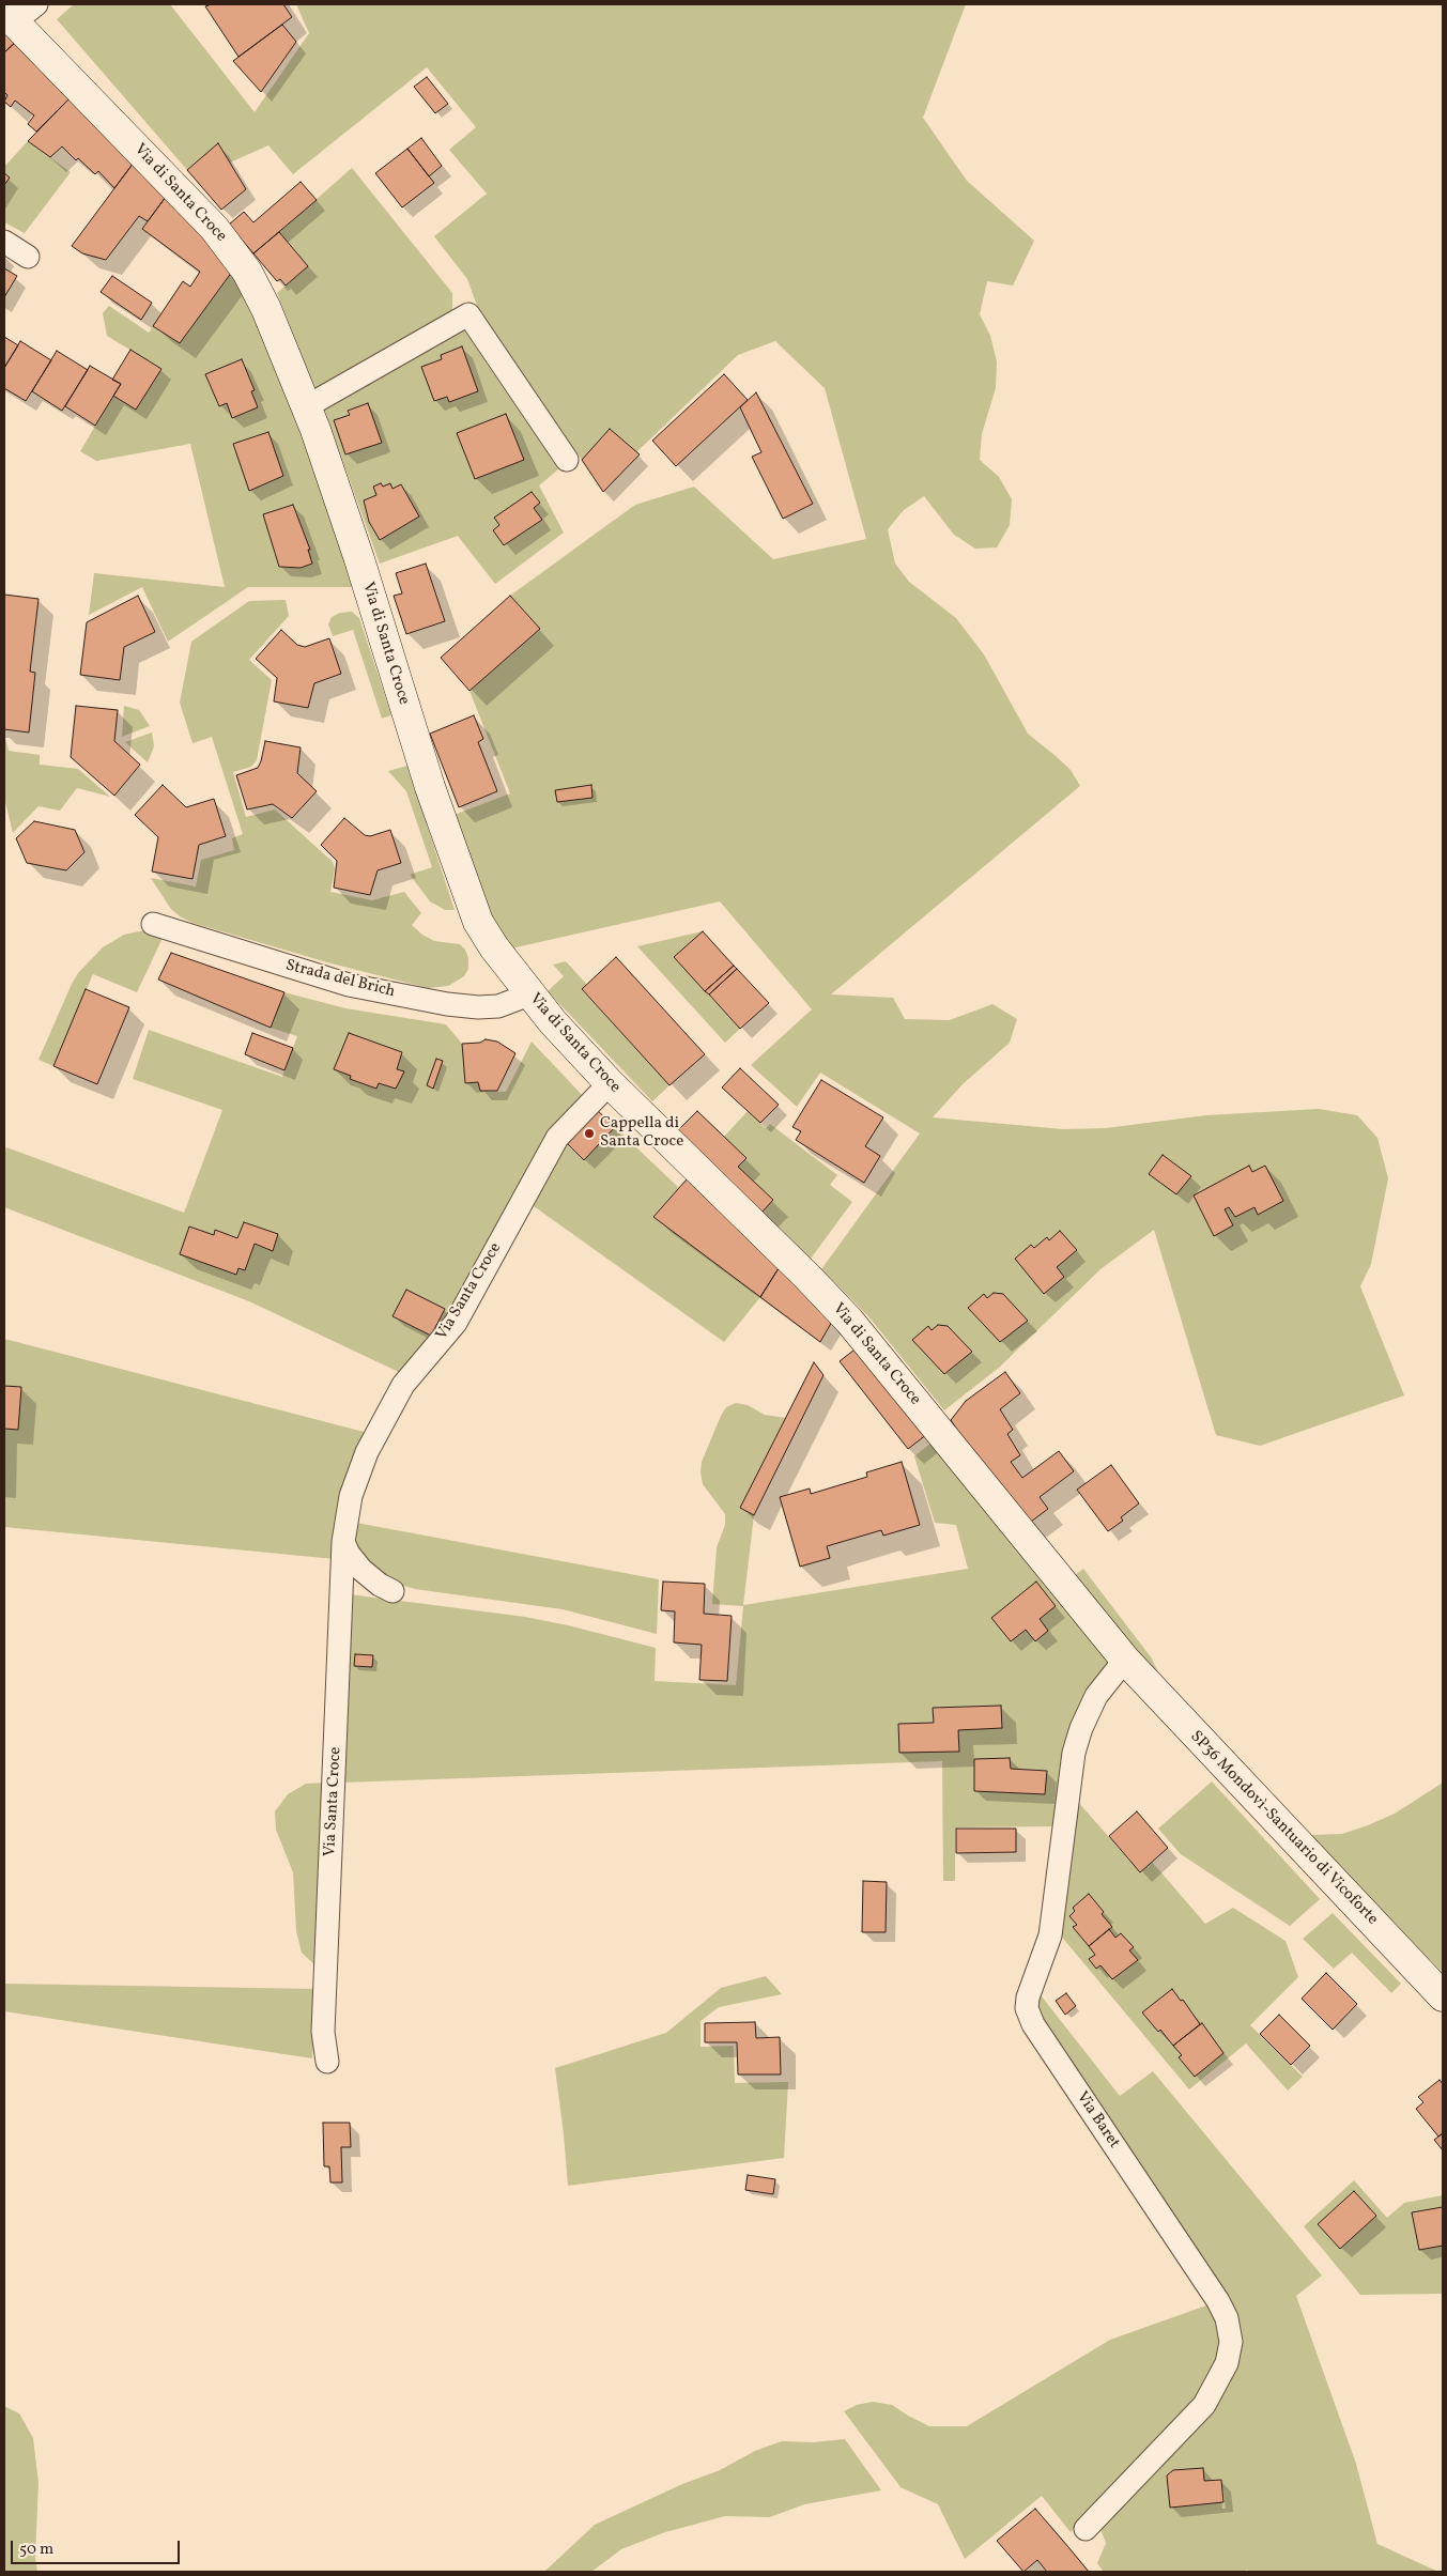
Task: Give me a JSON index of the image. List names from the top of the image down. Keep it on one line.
{"streets":{"main road":["Via di Santa Croce","SP36 Mondovì-Santuario di Vicoforte"],"street":["Strada del Brich","Via Santa Croce","Via Baret"]},"crossings":[["Via di Santa Croce","Strada del Brich"],["Via di Santa Croce","Via Santa Croce"],["Via di Santa Croce","SP36 Mondovì-Santuario di Vicoforte"],["Via di Santa Croce","Via Baret"],["SP36 Mondovì-Santuario di Vicoforte","Via Baret"]],"places":["Cappella di Santa Croce"],"scale_bar":"50 m"}
